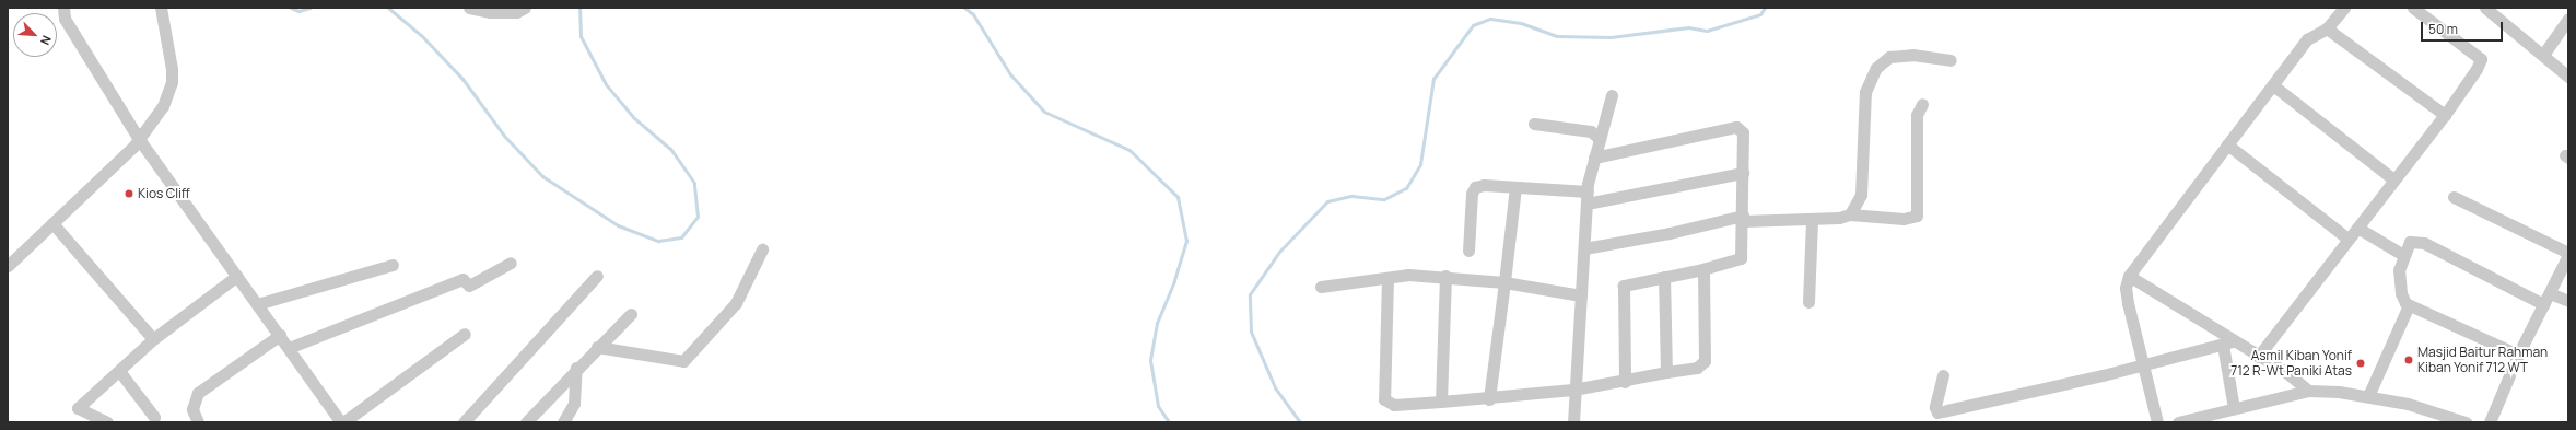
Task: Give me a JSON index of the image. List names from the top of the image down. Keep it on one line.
{"places":["Kios Cliff","Masjid Baitur Rahman Kiban Yonif 712 WT","Asmil Kiban Yonif 712 R-Wt Paniki Atas"],"scale_bar":"50 m","north":"bottom right"}
